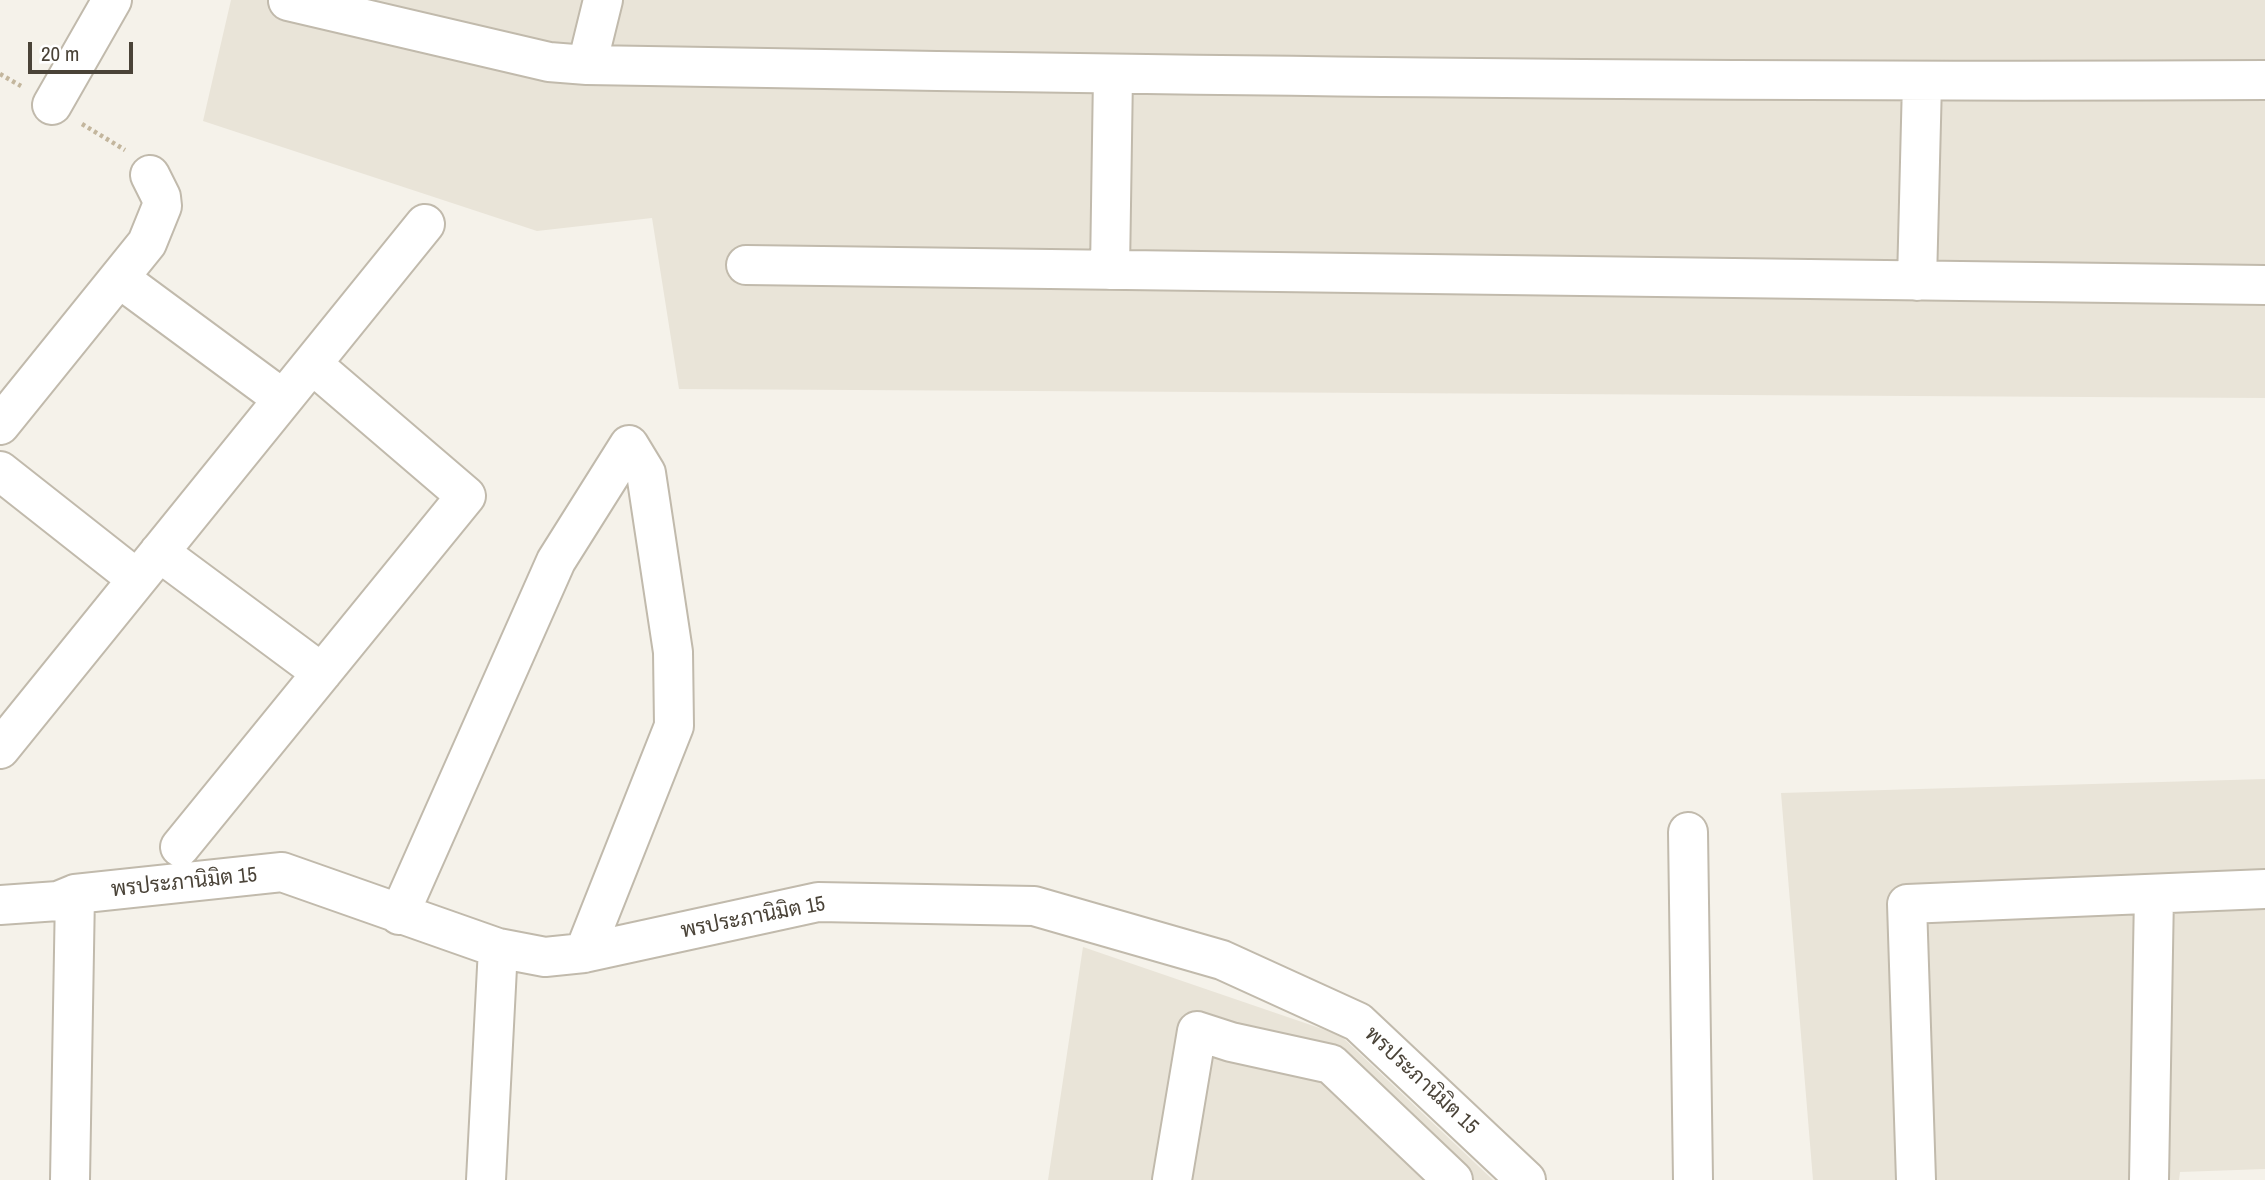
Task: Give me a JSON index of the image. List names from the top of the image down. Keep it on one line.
{"streets":{"street":["พรประภานิมิต 15"]},"scale_bar":"20 m"}
